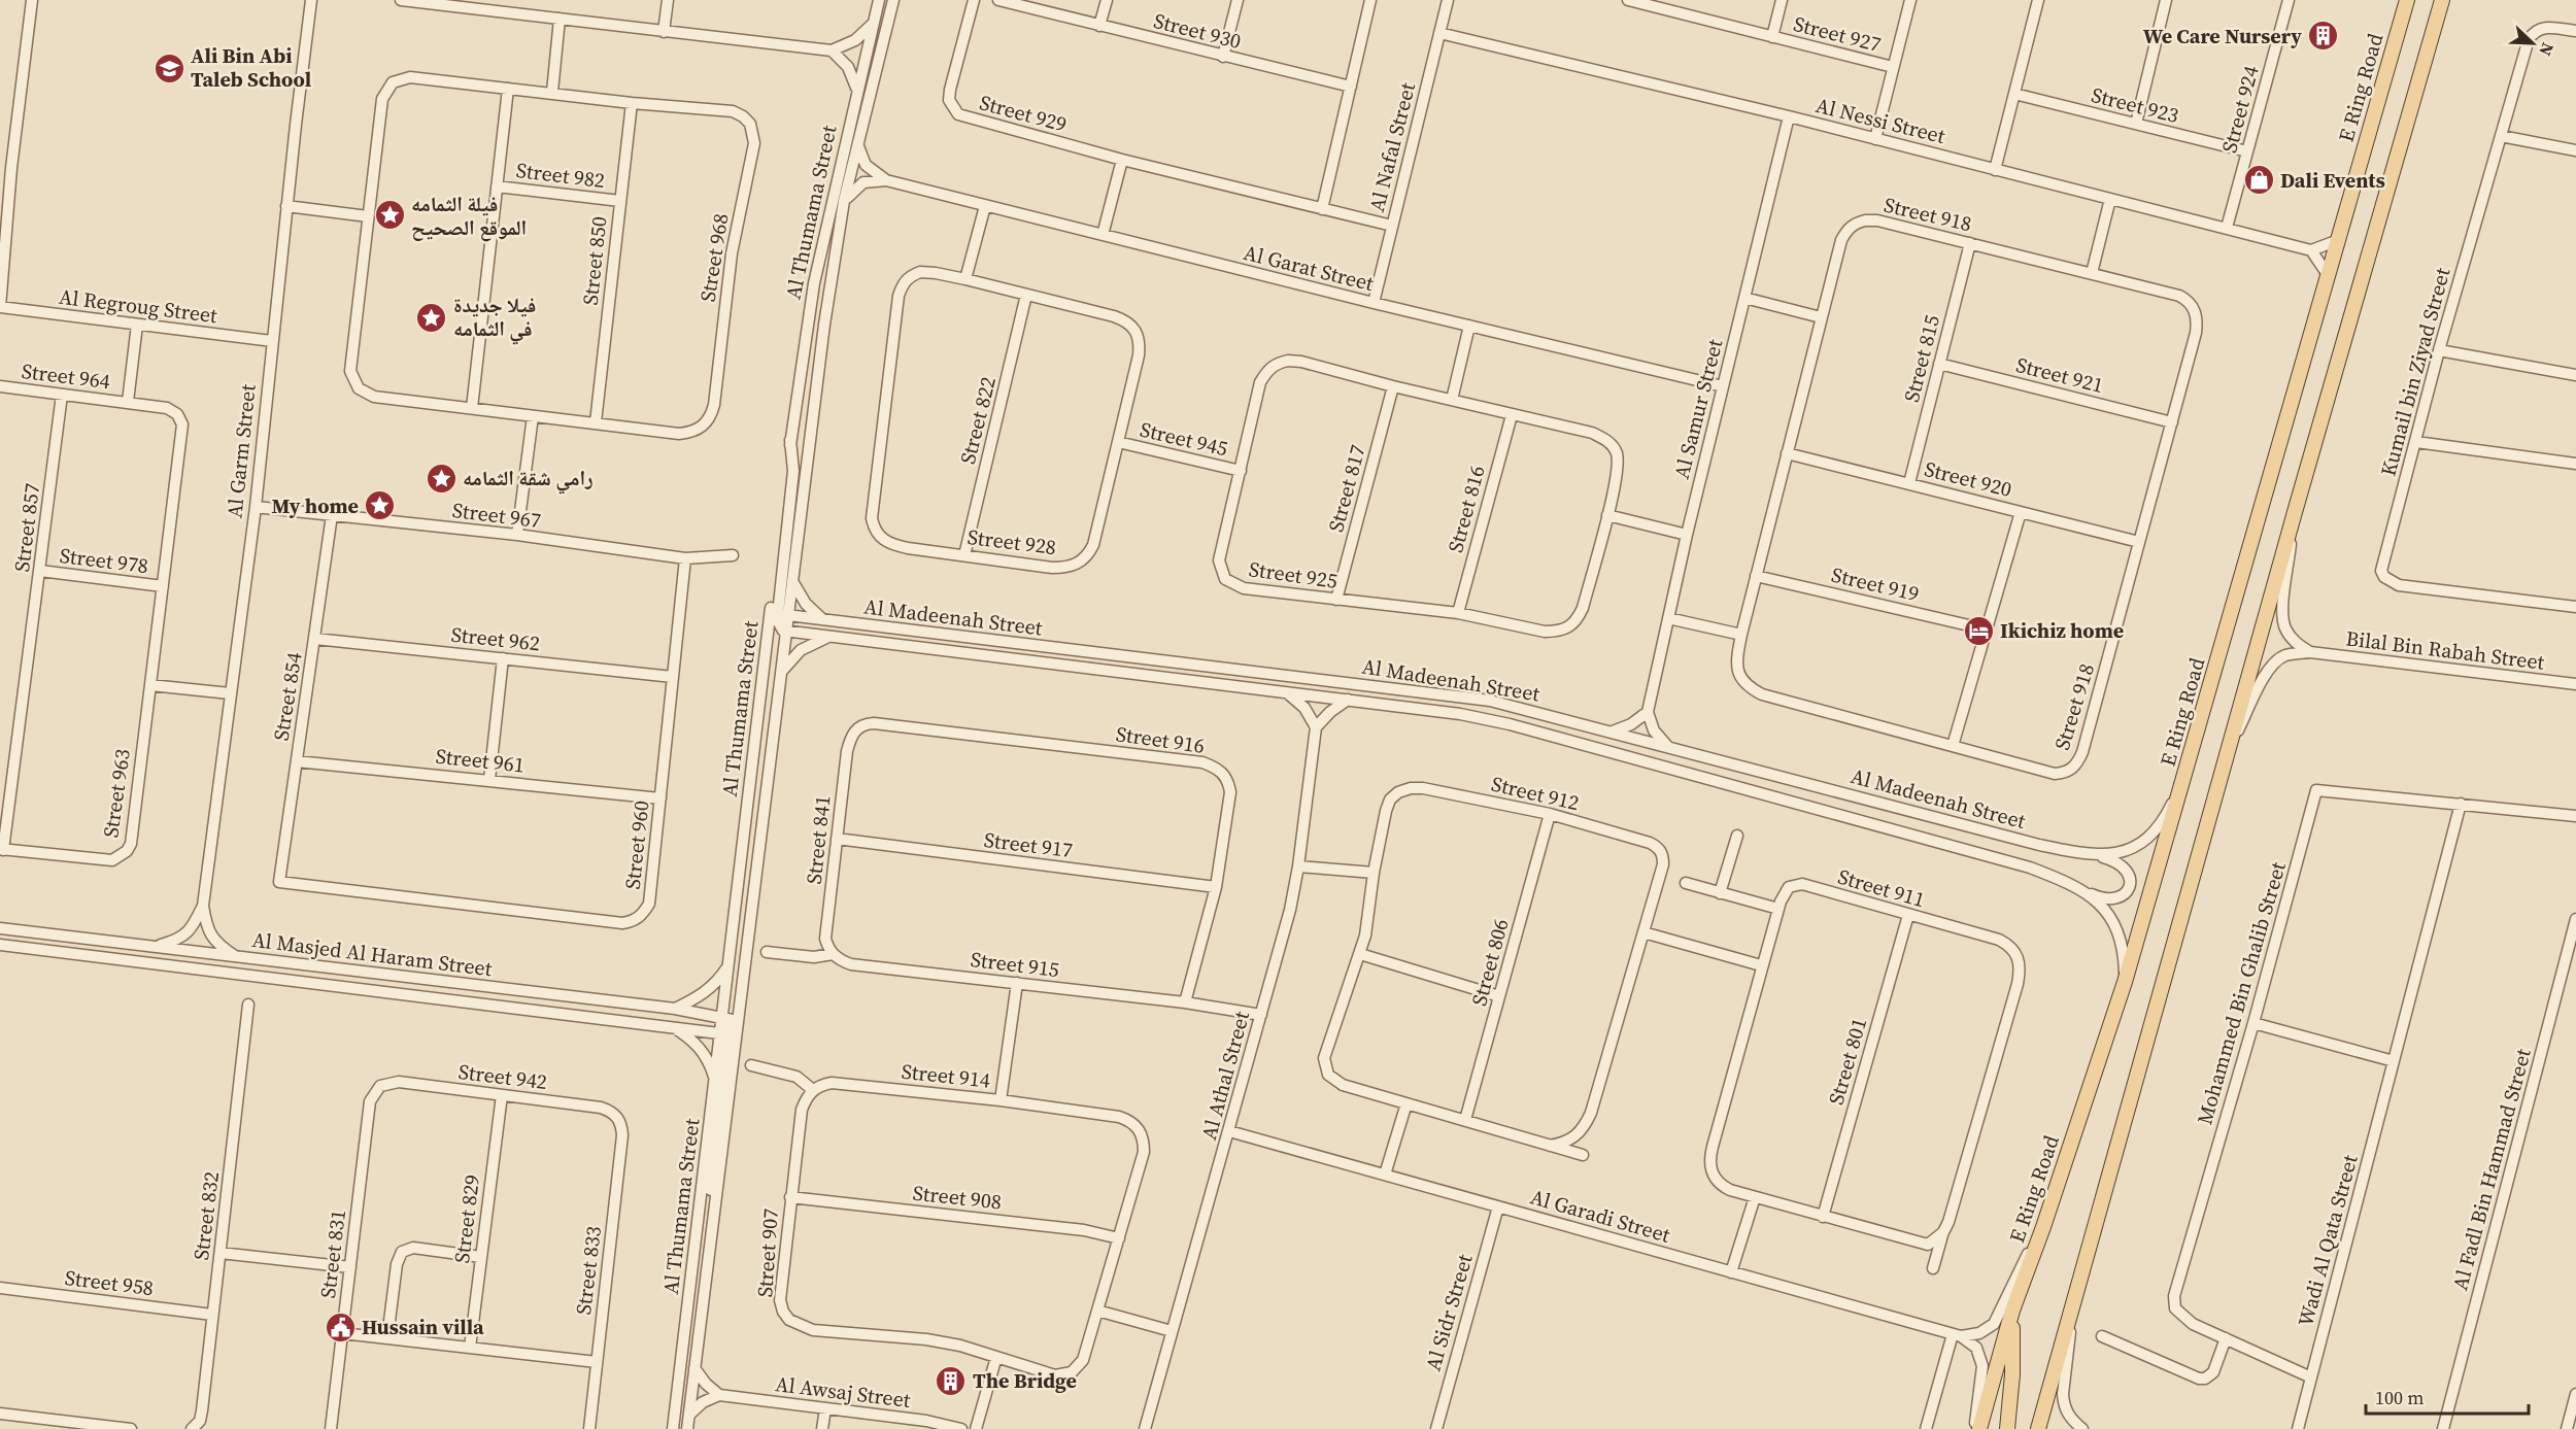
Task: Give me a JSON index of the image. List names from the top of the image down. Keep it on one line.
{"streets":{"main road":["E Ring Road"],"street":["Street 930","Street 927","Street 923","Street 924","Street 929","Al Nessi Street","Al Nafal Street","Street 982","Al Thumama Street","Street 918","Street 968","Street 850","Al Garat Street","Al Regroug Street","Street 815","Kumail bin Ziyad Street","Street 921","Street 964","Al Samur Street","Street 822","Street 945","Al Garm Street","Street 920","Street 817","Street 816","Street 967","Street 857","Street 928","Street 978","Street 925","Street 919","Al Madeenah Street","Street 962","Bilal Bin Rabah Street","Street 854","Street 916","Street 961","Street 963","Street 912","Street 841","Street 960","Street 917","Street 911","Al Masjed Al Haram Street","Street 806","Street 915","Mohammed Bin Ghalib Street","Street 801","Street 914","Al Athal Street","Street 942","Al Fadl Bin Hammad Street","Street 908","Street 832","Al Garadi Street","Street 829","Wadi Al Qata Street","Street 907","Street 831","Street 833","Street 958","Al Sidr Street","Al Awsaj Street"]},"crossings":[["Street 927","Al Nessi Street"],["E Ring Road","Al Madeenah Street"],["Street 923","Street 924"],["Street 924","Al Nessi Street"],["Street 929","Al Nafal Street"],["Al Nessi Street","Al Nafal Street"],["Al Nessi Street","Al Samur Street"],["Al Nafal Street","Al Garat Street"],["Street 982","Street 850"],["Al Thumama Street","Al Garat Street"],["Al Thumama Street","Al Madeenah Street"],["Al Thumama Street","Al Masjed Al Haram Street"],["Street 918","Street 815"],["Street 918","Street 921"],["Street 918","Street 920"],["Street 918","Street 919"],["Street 968","Street 850"],["Al Garat Street","Al Samur Street"],["Al Regroug Street","Street 964"],["Al Regroug Street","Al Garm Street"],["Street 815","Street 921"],["Street 815","Street 920"],["Street 964","Street 857"],["Street 964","Street 963"],["Street 822","Street 928"],["Street 945","Street 928"],["Street 945","Street 925"],["Al Garm Street","Street 967"],["Al Garm Street","Al Masjed Al Haram Street"],["Street 817","Street 925"],["Street 816","Street 925"],["Street 967","Street 854"],["Street 967","Street 960"],["Street 857","Street 978"],["Street 857","Street 963"],["Street 978","Street 963"],["Street 962","Street 854"],["Street 962","Street 960"],["Street 854","Street 961"],["Street 854","Street 960"],["Street 916","Street 841"],["Street 916","Street 917"],["Street 916","Street 915"],["Street 961","Street 960"],["Street 912","Street 806"],["Street 841","Street 917"],["Street 841","Street 915"],["Street 911","Street 801"],["Street 915","Al Athal Street"],["Mohammed Bin Ghalib Street","Wadi Al Qata Street"],["Street 914","Street 907"],["Al Athal Street","Al Garadi Street"],["Street 942","Street 829"],["Street 942","Street 831"],["Street 942","Street 833"],["Street 908","Street 907"],["Street 832","Street 958"],["Al Garadi Street","Al Sidr Street"]],"places":{"building":["We Care Nursery","The Bridge"],"school or university":["Ali Bin Abi Taleb School"],"shop":["Dali Events"],"place":["فيلة الثمامه الموقع الصحيح","فيلا جديدة في الثمامه","رامي شقة الثمامه","My home"],"hotel":["Ikichiz home"],"public building":["Hussain villa"]},"scale_bar":"100 m","north":"bottom right"}
